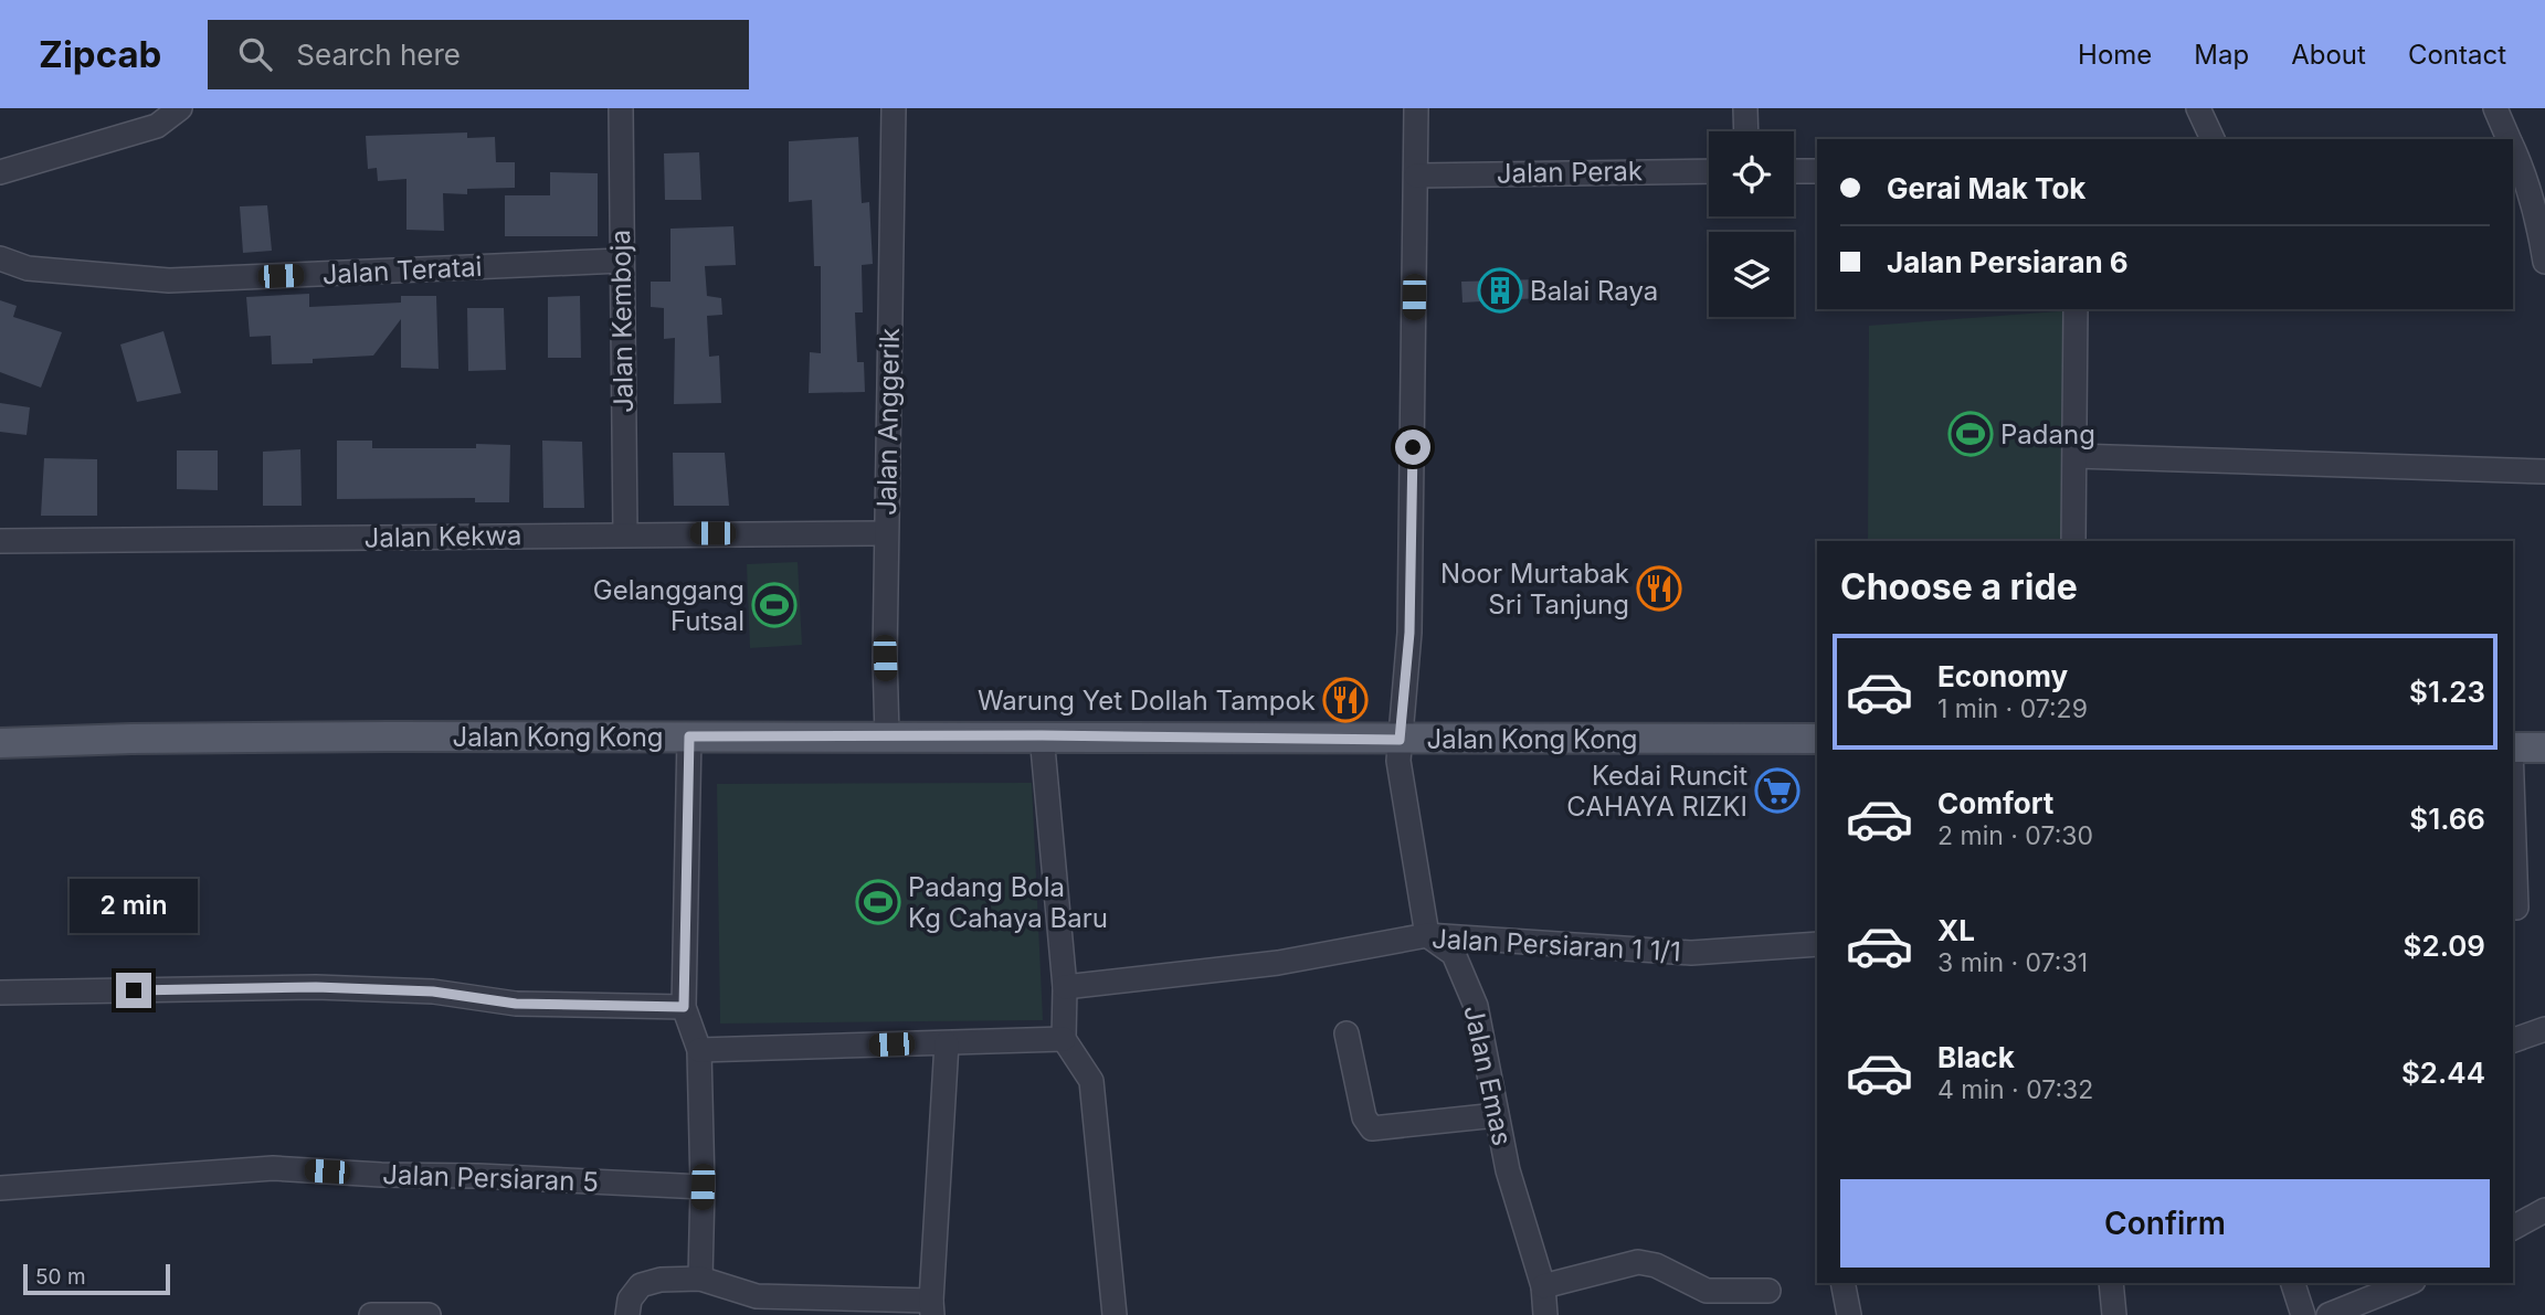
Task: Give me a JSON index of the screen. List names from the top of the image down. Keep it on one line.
{"streets":{"main road":["Jalan Kong Kong"],"street":["Jalan Perak","Jalan Teratai","Jalan Kemboja","Jalan Anggerik","Jalan Kekwa","Jalan Persiaran 1 1/1","Jalan Emas","Jalan Persiaran 5"]},"crossings":[["Jalan Teratai","Jalan Kemboja"],["Jalan Kemboja","Jalan Kekwa"],["Jalan Anggerik","Jalan Kekwa"],["Jalan Anggerik","Jalan Kong Kong"],["Jalan Persiaran 1 1/1","Jalan Emas"]],"places":{"building":["Balai Raya"],"sports":["Padang","Gelanggang Futsal","Padang Bola Kg Cahaya Baru"],"restaurant":["Noor Murtabak Sri Tanjung","Warung Yet Dollah Tampok"],"supermarket":["Kedai Runcit CAHAYA RIZKI"]},"scale_bar":"50 m","page":{"header":"Zipcab","search":"Search here","nav":["Home","Map","About","Contact"],"banner":["Gerai Mak Tok","Jalan Persiaran 6"],"heading":"Choose a ride","list":[{"name":"Economy","note":"1 min · 07:29","value":"$1.23"},{"name":"Comfort","note":"2 min · 07:30","value":"$1.66"},{"name":"XL","note":"3 min · 07:31","value":"$2.09"},{"name":"Black","note":"4 min · 07:32","value":"$2.44"}],"bubble":"2 min","buttons":"Confirm","scale":"50 m"}}
